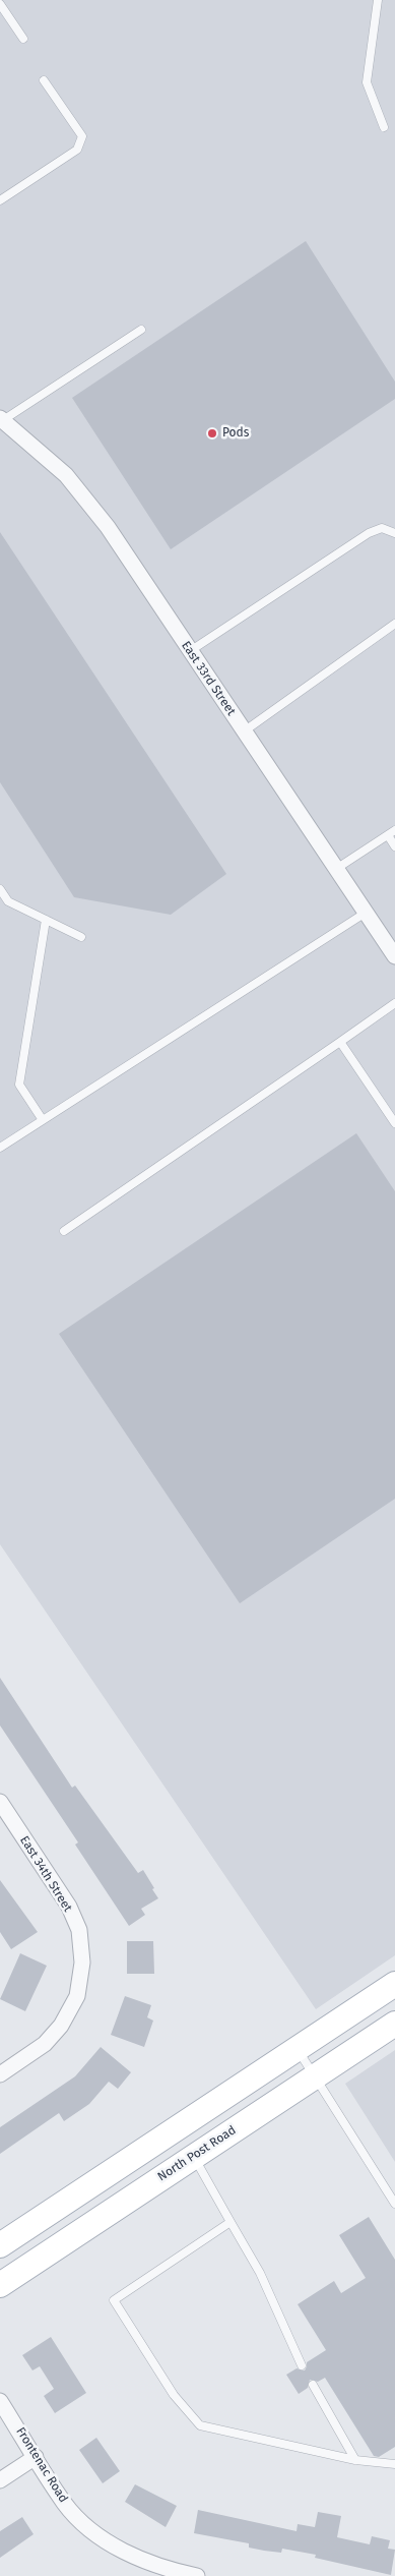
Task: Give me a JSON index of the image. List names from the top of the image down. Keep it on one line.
{"streets":{"main road":["North Post Road"],"street":["East 33rd Street","East 34th Street","Frontenac Road"]},"places":["Pods"]}
